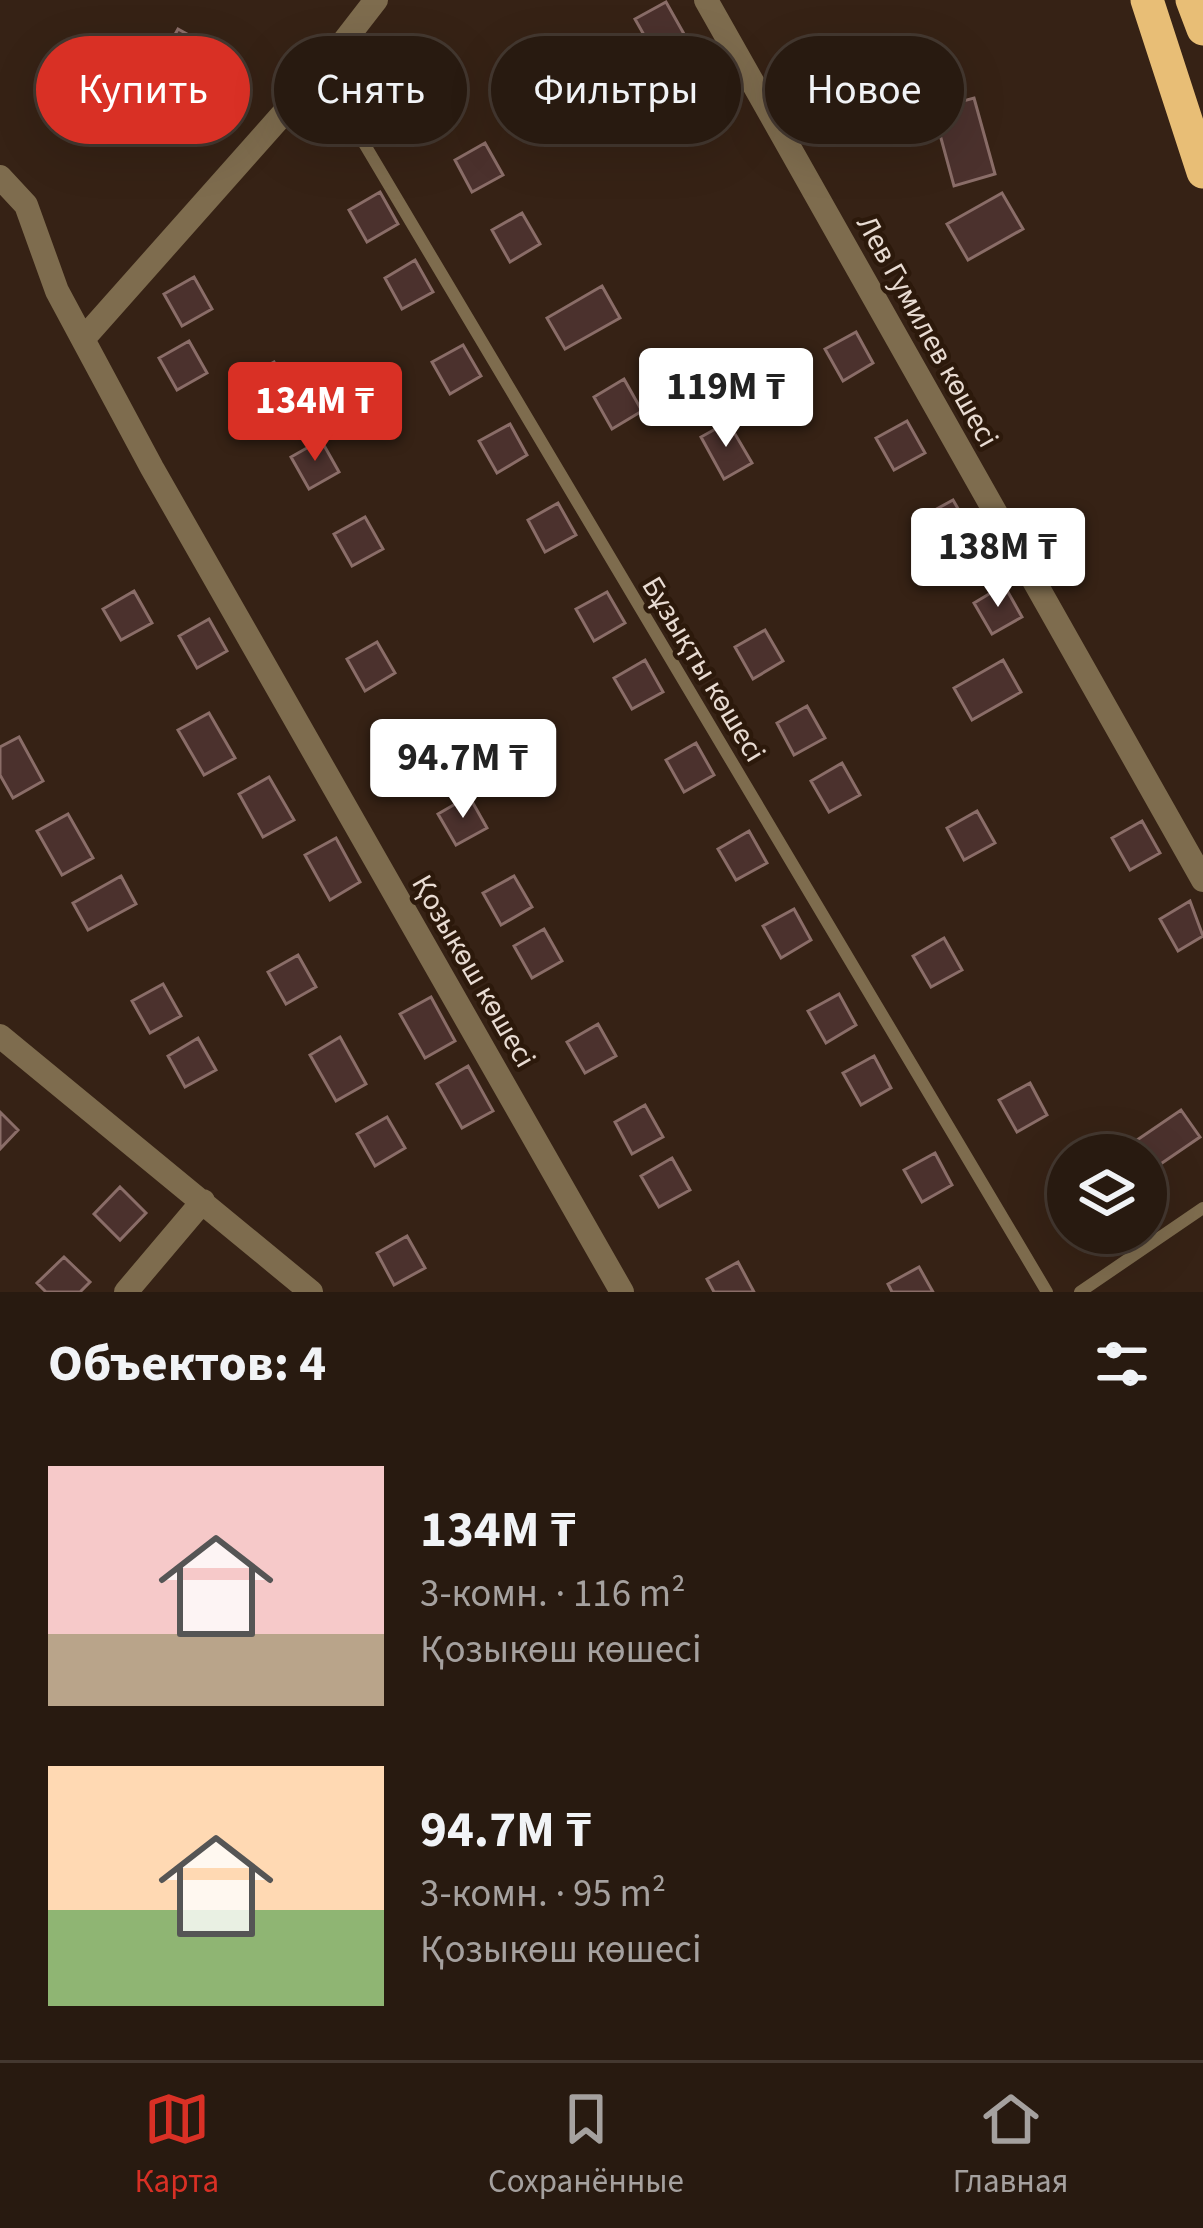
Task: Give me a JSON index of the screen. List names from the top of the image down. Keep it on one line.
{"streets":{"street":["Лев Гумилев көшесі","Қозыкөш көшесі"],"lane":["Бұзықты көшесі"]},"page":{"chip":["Купить","Снять","Фильтры","Новое"],"price":["119M ₸","134M ₸","138M ₸","94.7M ₸"],"heading":"Объектов: 4","list":[{"name":"134M ₸","note":"3-комн. · 116 m² · Қозыкөш көшесі"},{"name":"94.7M ₸","note":"3-комн. · 95 m² · Қозыкөш көшесі"}],"tabs":["Карта","Сохранённые","Главная"]}}
